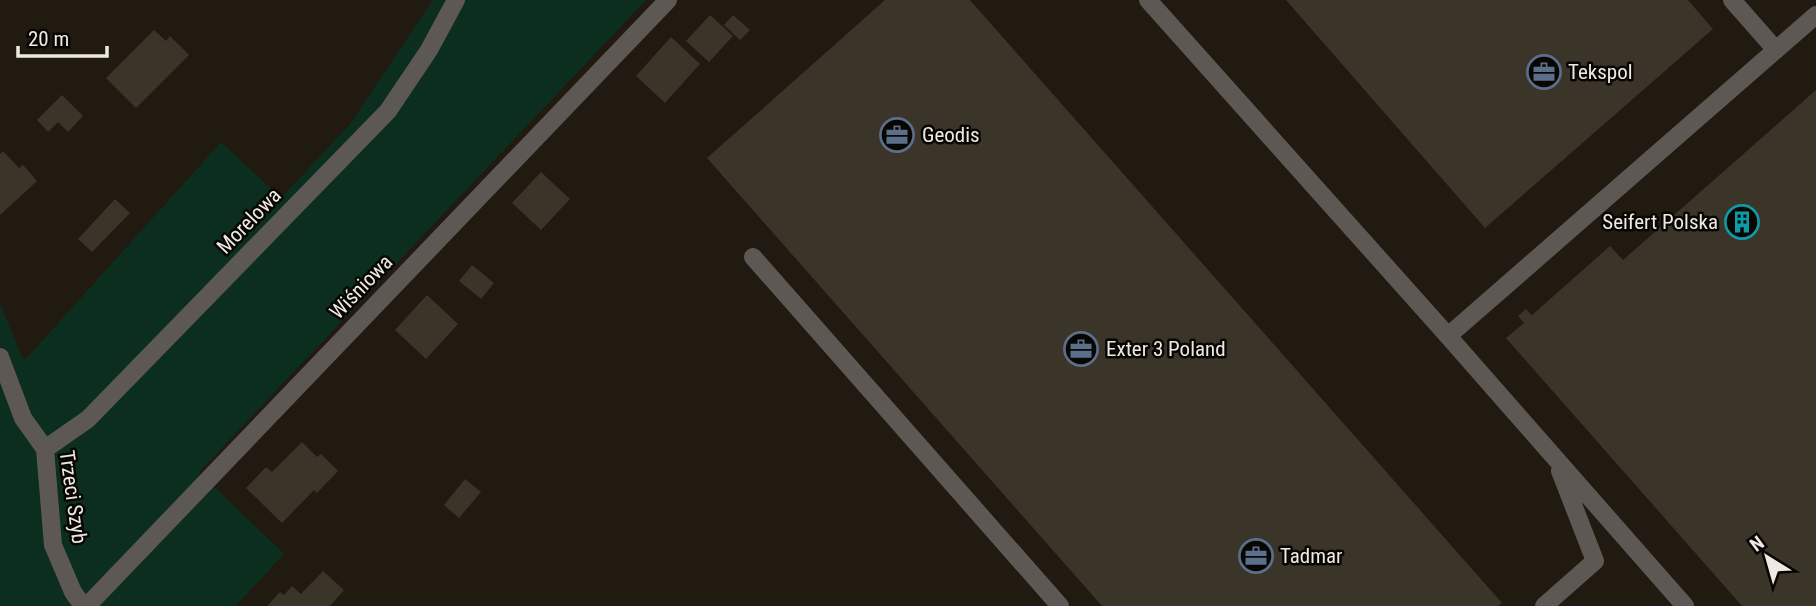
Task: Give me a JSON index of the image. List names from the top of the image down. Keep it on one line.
{"streets":{"street":["Morelowa","Wiśniowa","Trzeci Szyb"]},"crossings":[["Morelowa","Trzeci Szyb"],["Wiśniowa","Trzeci Szyb"]],"places":{"office":["Tekspol","Geodis","Exter 3 Poland","Tadmar"],"building":["Seifert Polska"]},"scale_bar":"20 m","north":"top left"}
